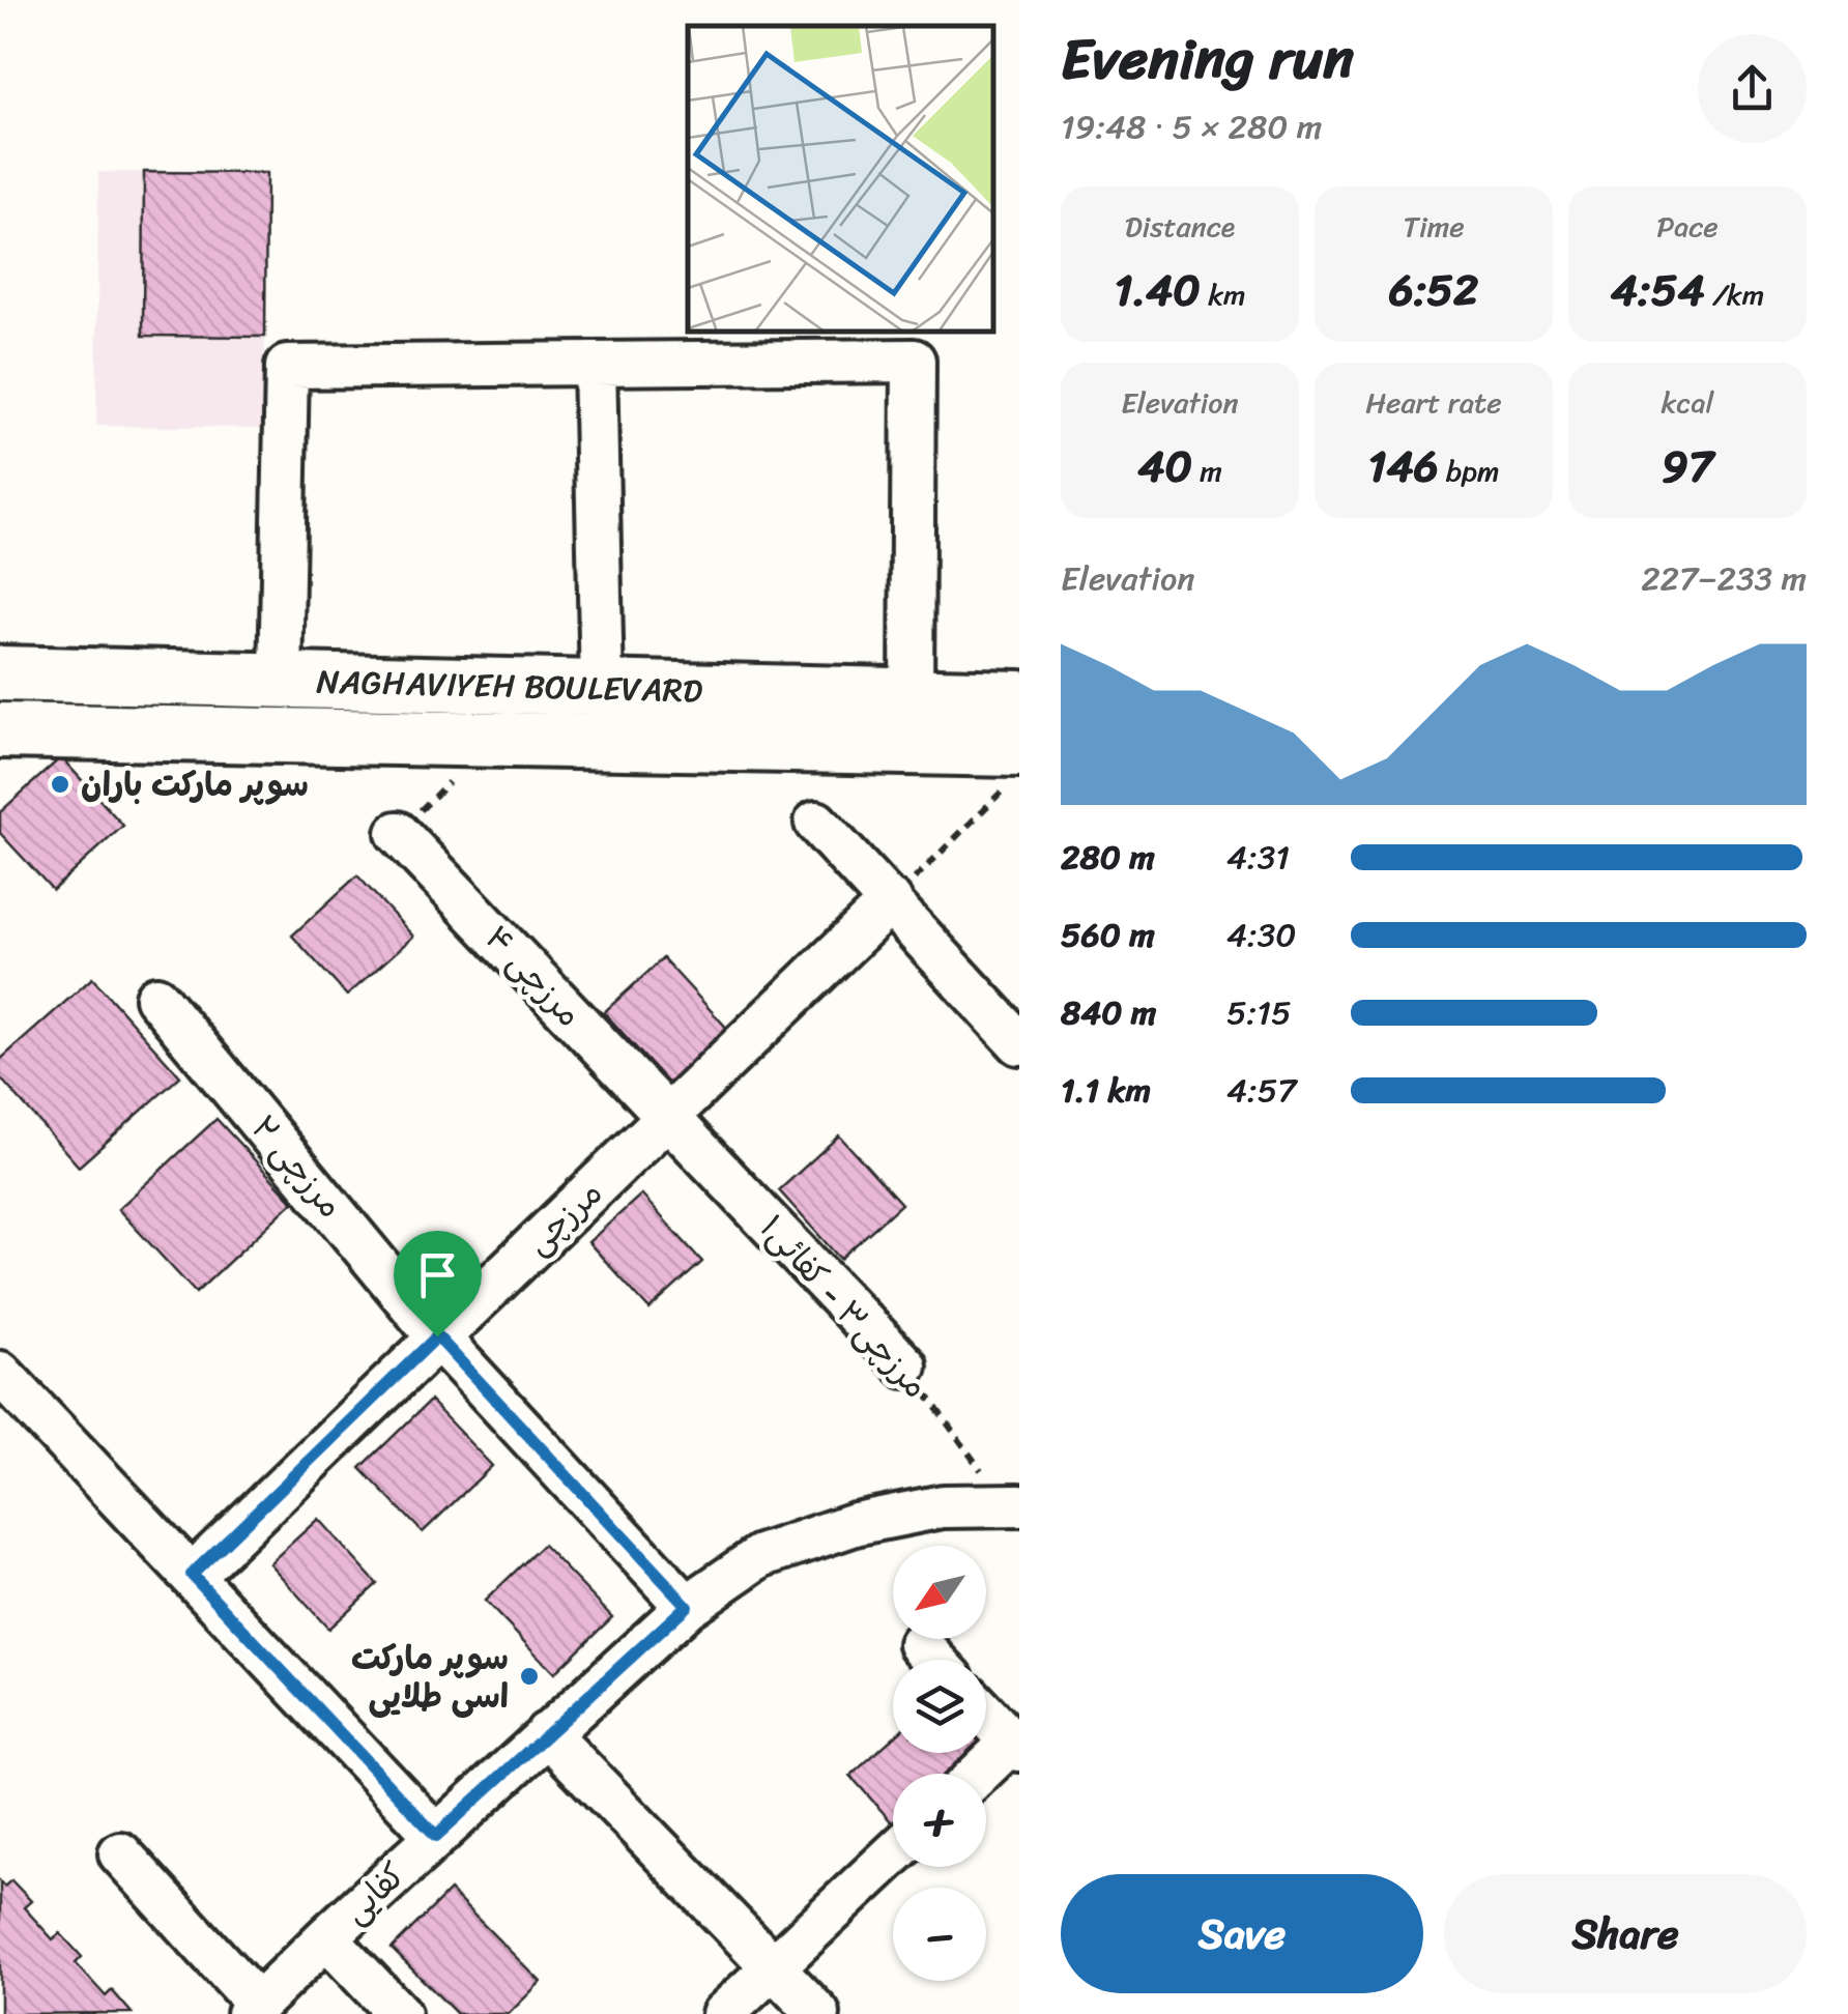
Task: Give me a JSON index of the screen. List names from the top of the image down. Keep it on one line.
{"streets":{"main road":["NAGHAVIYEH BOULEVARD"],"street":["مرزچی ۴","مرزچی ۲","مرزچی","مرزچی۳ - کفائی۱","کفایی"]},"crossings":[["مرزچی ۴","مرزچی"],["مرزچی ۴","مرزچی۳ - کفائی۱"],["مرزچی ۲","مرزچی"],["مرزچی ۲","کفایی"],["مرزچی","مرزچی۳ - کفائی۱"],["مرزچی۳ - کفائی۱","کفایی"]],"places":["سوپر مارکت باران","سوپر مارکت اسی طلایی"],"north":"bottom left","page":{"heading":["Evening run","19:48 · 5 × 280 m"],"stats":[["Distance","1.40 km"],["Time","6:52"],["Pace","4:54 /km"],["Elevation","40 m"],["Heart rate","146 bpm"],["kcal","97"]],"chart":["Elevation","227–233 m"],"list":[{"name":"280 m","note":"4:31"},{"name":"560 m","note":"4:30"},{"name":"840 m","note":"5:15"},{"name":"1.1 km","note":"4:57"}],"map_buttons":["+","−"],"buttons":["Save","Share"]}}
